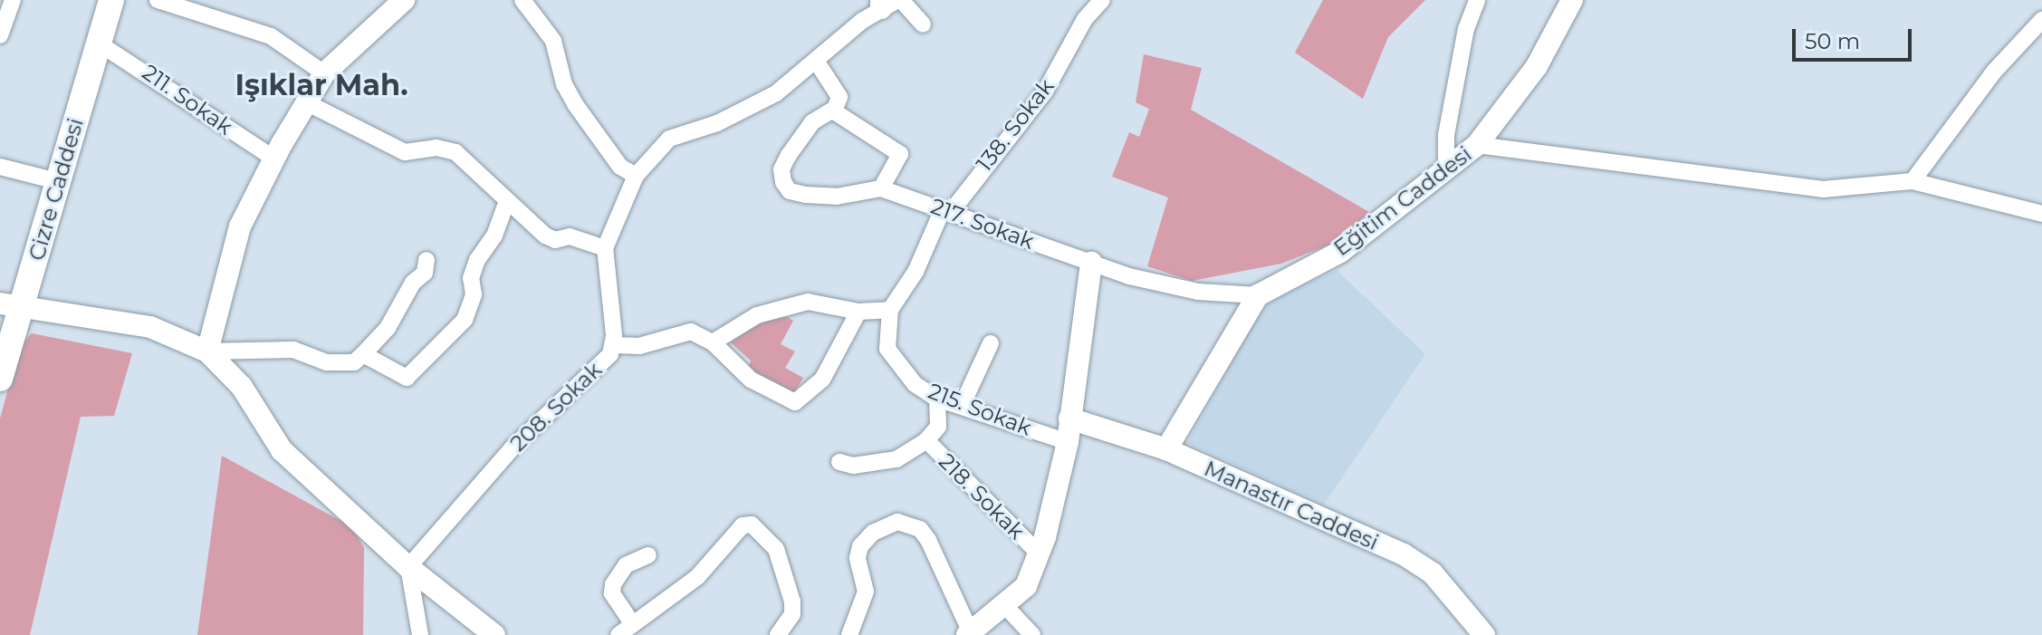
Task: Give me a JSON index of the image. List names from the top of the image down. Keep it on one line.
{"streets":{"main road":["Cizre Caddesi"],"street":["211. Sokak","138. Sokak","Eğitim Caddesi","217. Sokak","208. Sokak","215. Sokak","218. Sokak","Manastır Caddesi"]},"crossings":[["211. Sokak","Cizre Caddesi"],["138. Sokak","217. Sokak"],["138. Sokak","215. Sokak"],["Eğitim Caddesi","217. Sokak"],["217. Sokak","215. Sokak"],["215. Sokak","218. Sokak"]],"districts":["Işıklar Mah."],"scale_bar":"50 m"}
